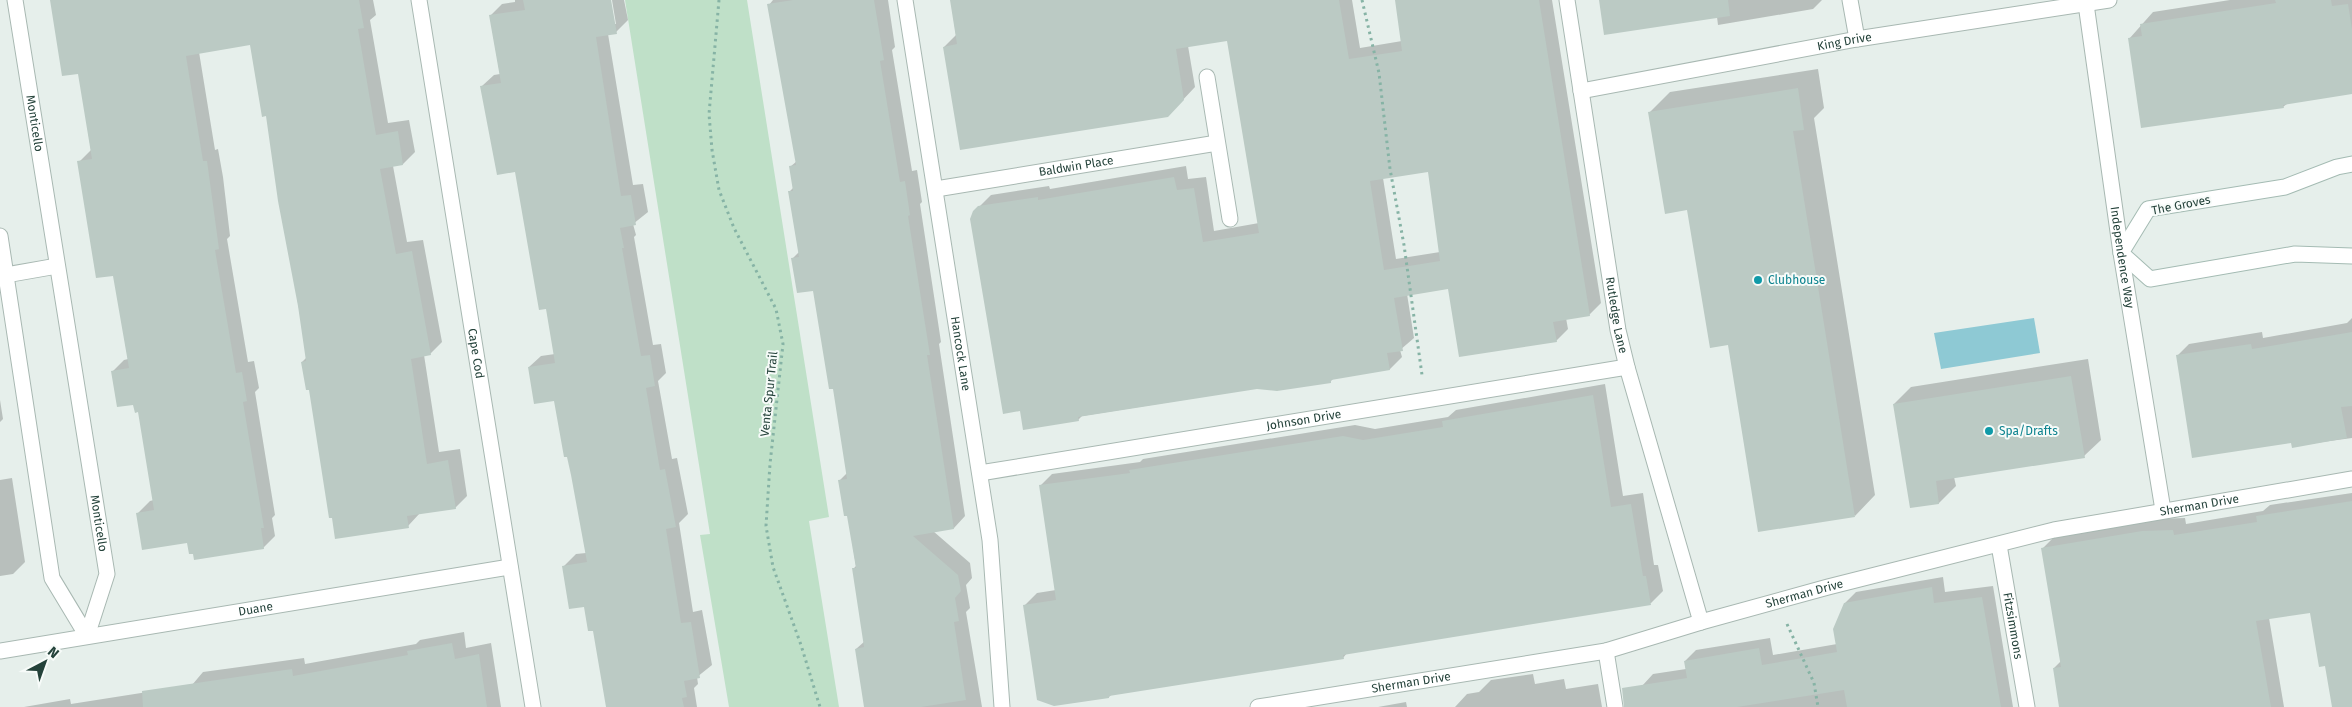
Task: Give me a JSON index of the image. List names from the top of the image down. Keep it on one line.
{"streets":{"street":["King Drive","Monticello","Baldwin Place","The Groves","Independence Way","Rutledge Lane","Hancock Lane","Cape Cod","Johnson Drive","Sherman Drive","Duane","Fitzsimmons"],"path":["Venta Spur Trail"]},"crossings":[["King Drive","Independence Way"],["King Drive","Rutledge Lane"],["Monticello","Duane"],["Baldwin Place","Hancock Lane"],["The Groves","Independence Way"],["Independence Way","Sherman Drive"],["Rutledge Lane","Johnson Drive"],["Rutledge Lane","Sherman Drive"],["Hancock Lane","Johnson Drive"],["Cape Cod","Duane"],["Sherman Drive","Fitzsimmons"]],"places":["Clubhouse","Spa/Drafts"],"north":"top right"}
